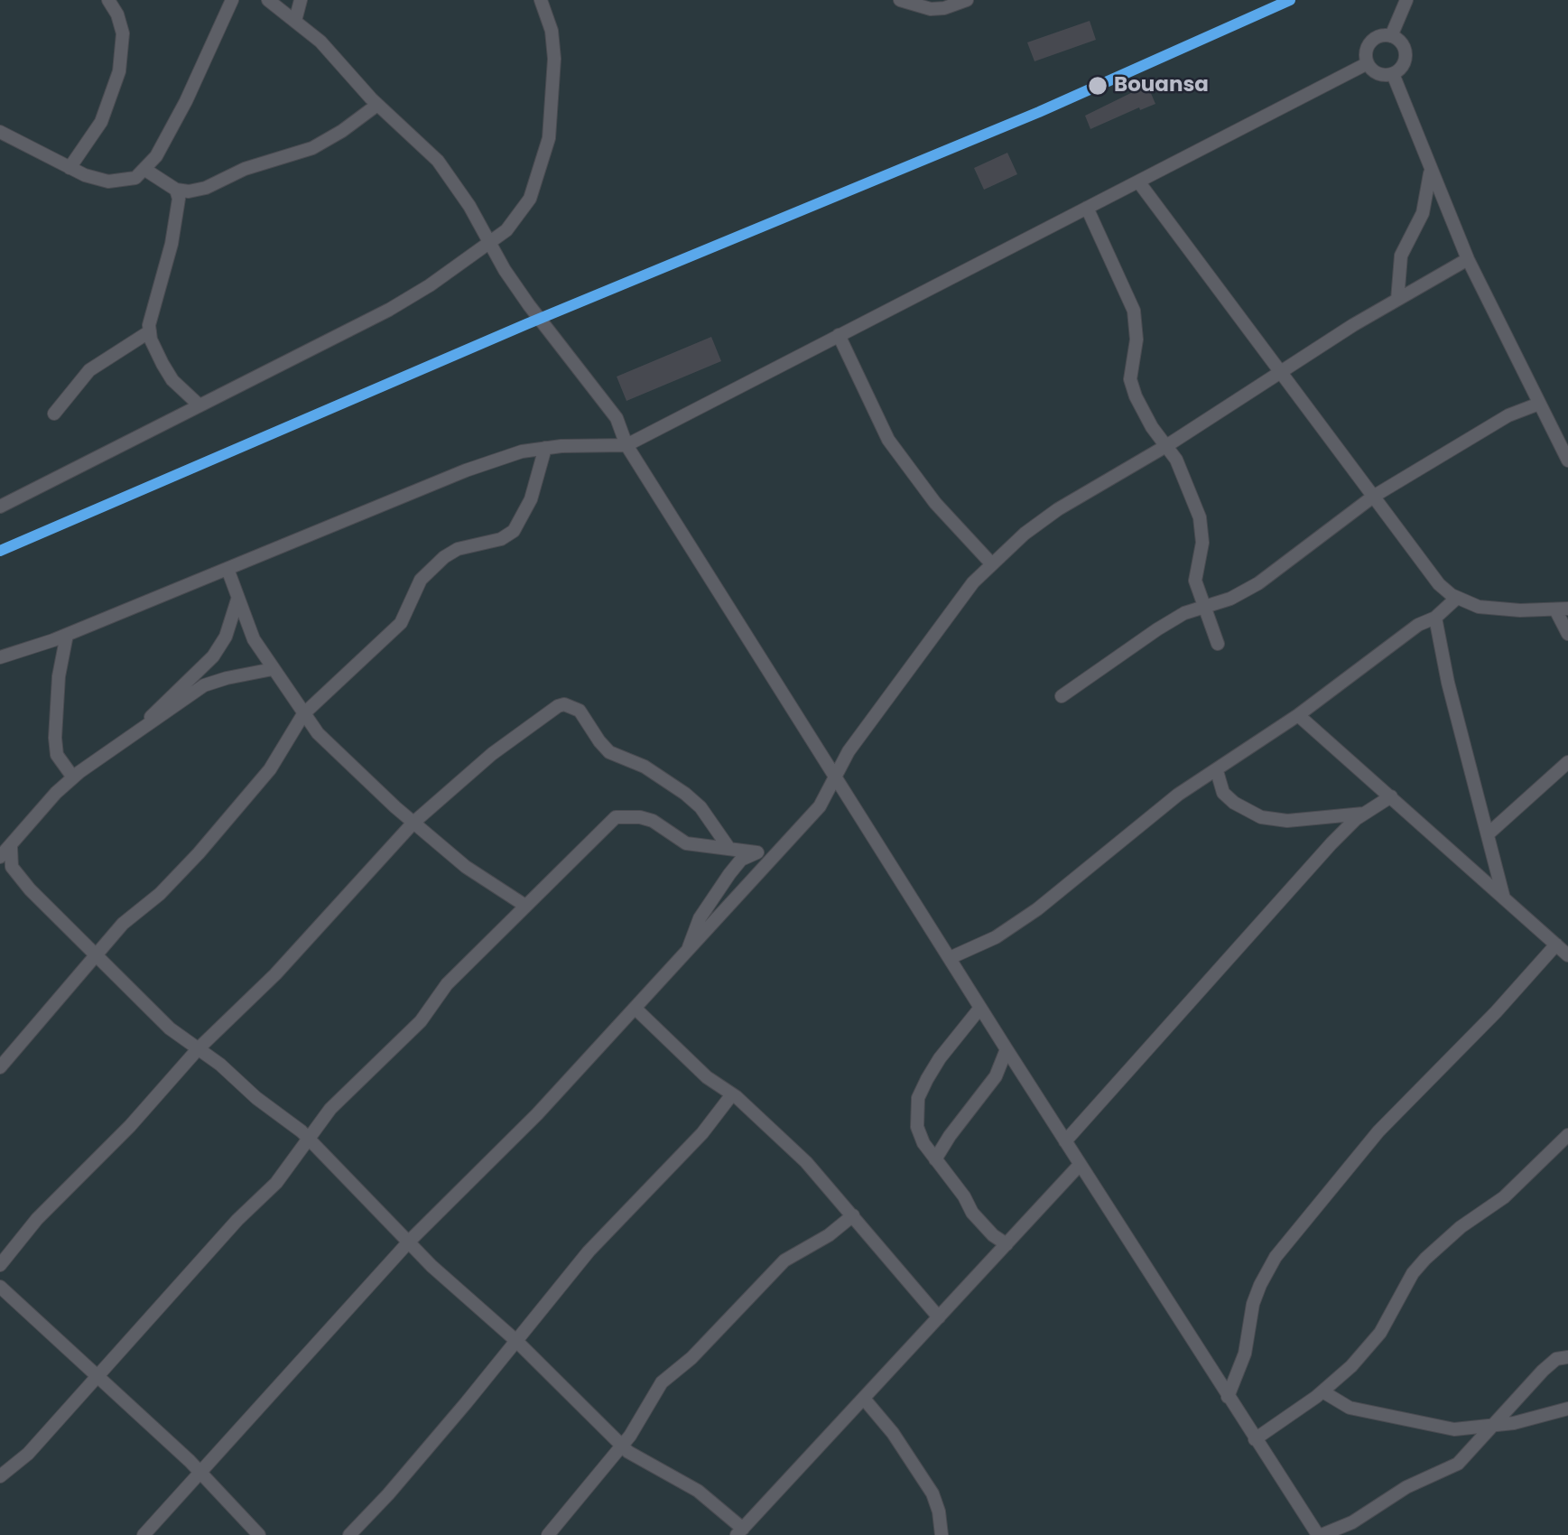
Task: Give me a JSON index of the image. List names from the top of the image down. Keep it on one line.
{"places":["Bouansa"]}
